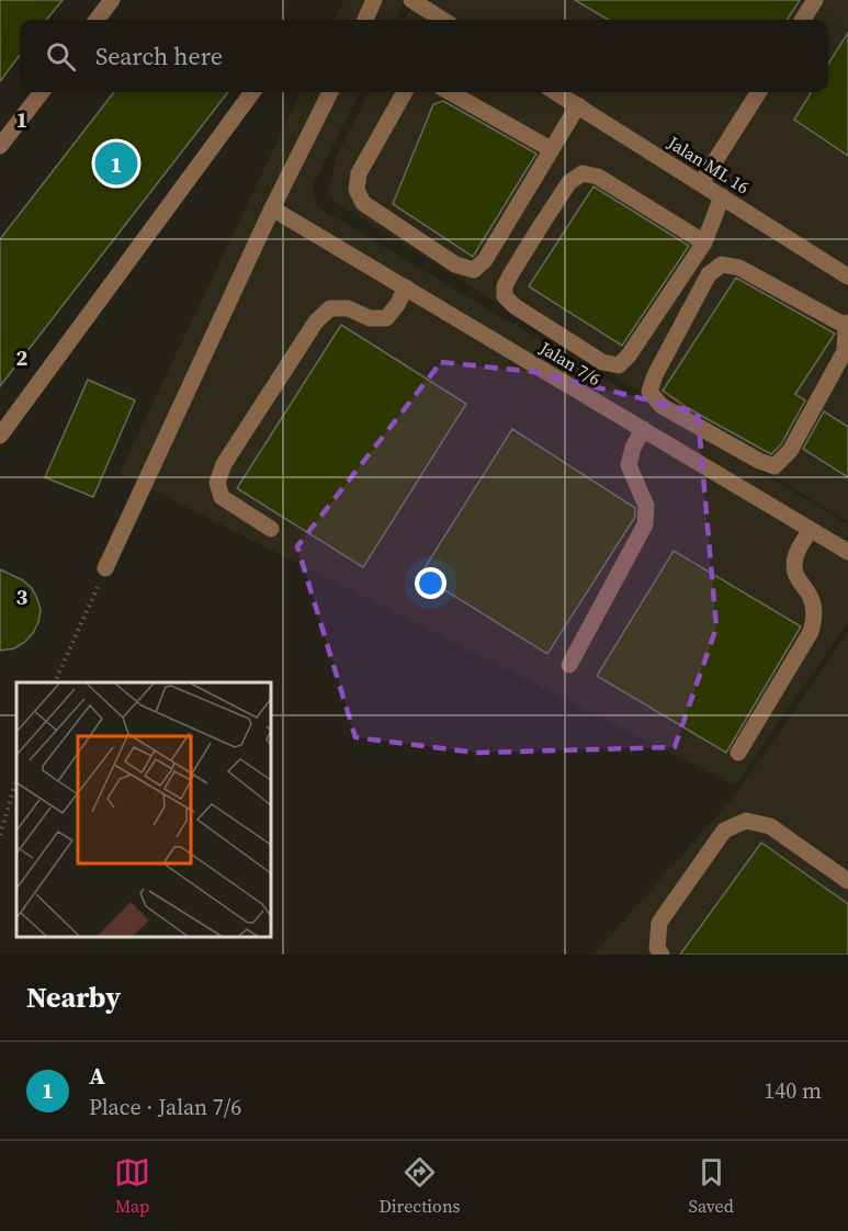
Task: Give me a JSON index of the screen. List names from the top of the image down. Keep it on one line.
{"streets":{"street":["Jalan ML 16","Jalan 7/6"]},"page":{"search":"Search here","pins":"1","heading":"Nearby","list":[{"mark":"1","name":"A","note":"Place · Jalan 7/6","value":"140 m"}],"nav":["Map","Directions","Saved"]},"grid":{"rows":["1","2","3"]}}
